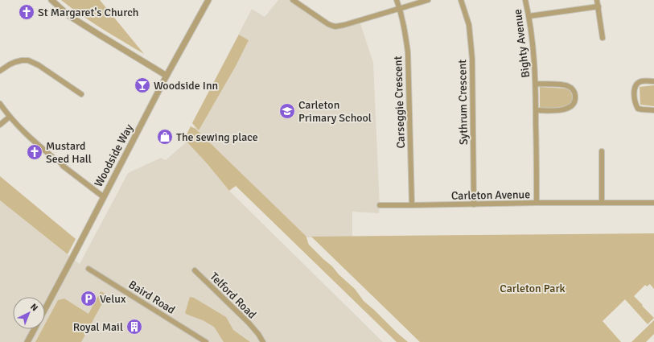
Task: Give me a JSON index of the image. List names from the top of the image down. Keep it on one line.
{"streets":{"street":["Bighty Avenue","Carseggie Crescent","Sythrum Crescent","Woodside Way","Carleton Avenue","Telford Road","Baird Road"]},"crossings":[["Bighty Avenue","Carleton Avenue"],["Carseggie Crescent","Carleton Avenue"],["Sythrum Crescent","Carleton Avenue"]],"parks":["Carleton Park"],"places":{"church":["St Margaret's Church","Mustard Seed Hall"],"bar":["Woodside Inn"],"school or university":["Carleton Primary School"],"shop":["The sewing place"],"parking":["Velux"],"building":["Royal Mail"]},"north":"top right"}
